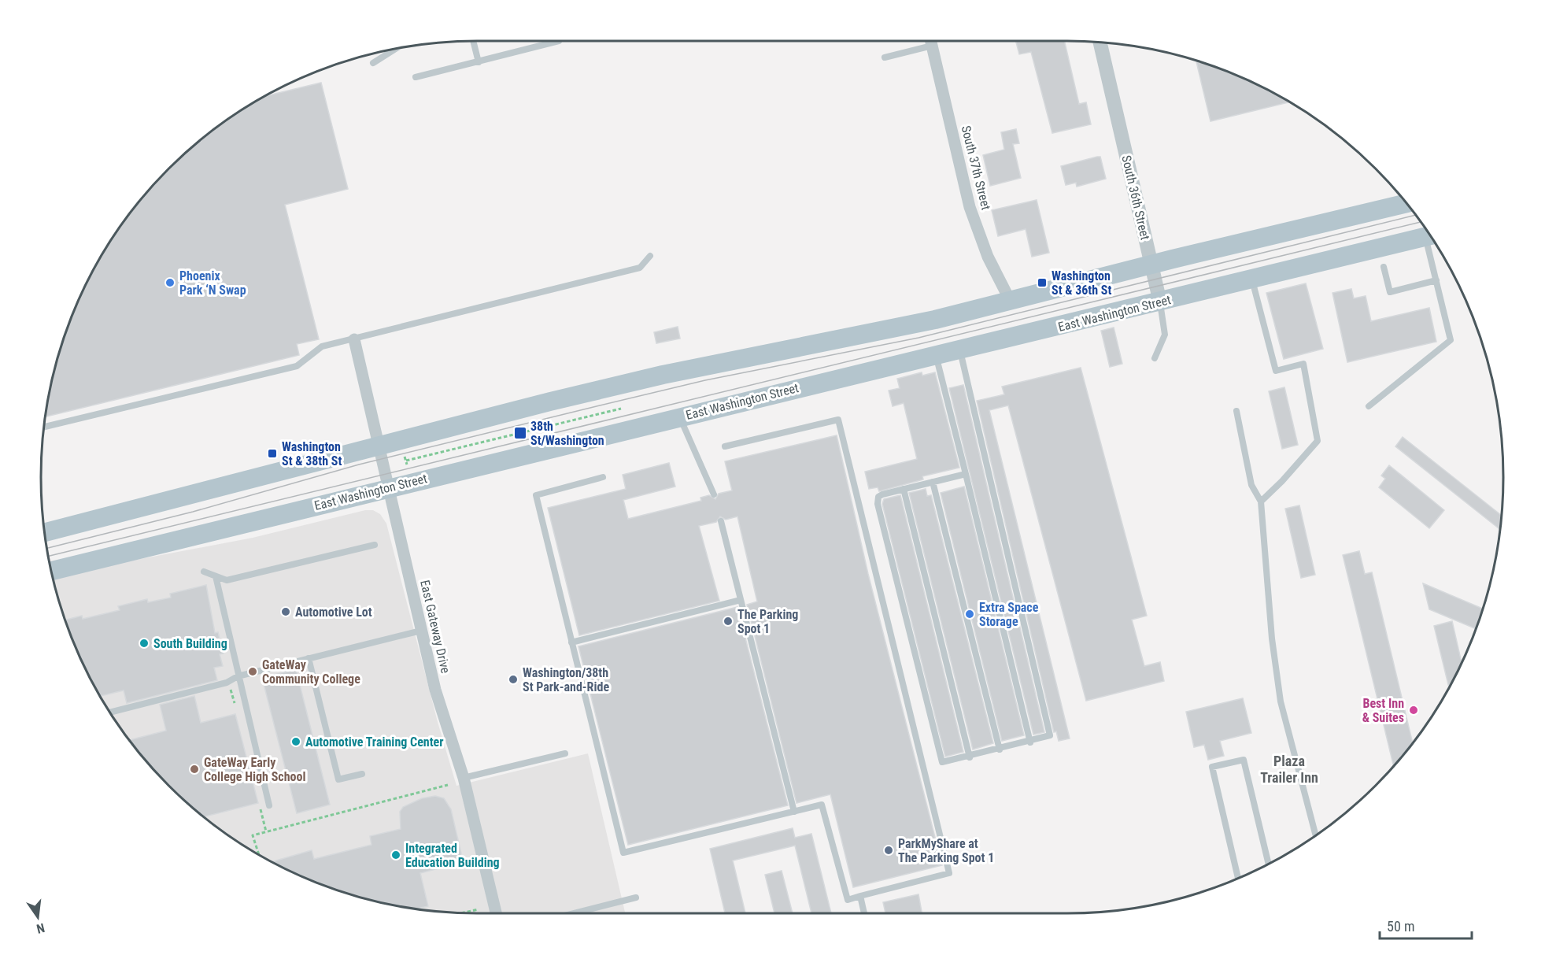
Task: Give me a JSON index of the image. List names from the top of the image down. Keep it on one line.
{"streets":{"main road":["East Washington Street"],"street":["South 37th Street","South 36th Street","East Gateway Drive"]},"crossings":[["South 36th Street","East Washington Street"],["East Washington Street","East Gateway Drive"]],"districts":["Plaza Trailer Inn"],"places":{"other":["Phoenix Park ‘N Swap","Automotive Lot","Extra Space Storage","The Parking Spot 1","South Building","GateWay Community College","Washington/38th St Park-and-Ride","Best Inn & Suites","Automotive Training Center","GateWay Early College High School","ParkMyShare at The Parking Spot 1","Integrated Education Building"],"transit":["Washington St & 36th St","38th St/Washington","Washington St & 38th St"]},"scale_bar":"50 m","north":"bottom"}
